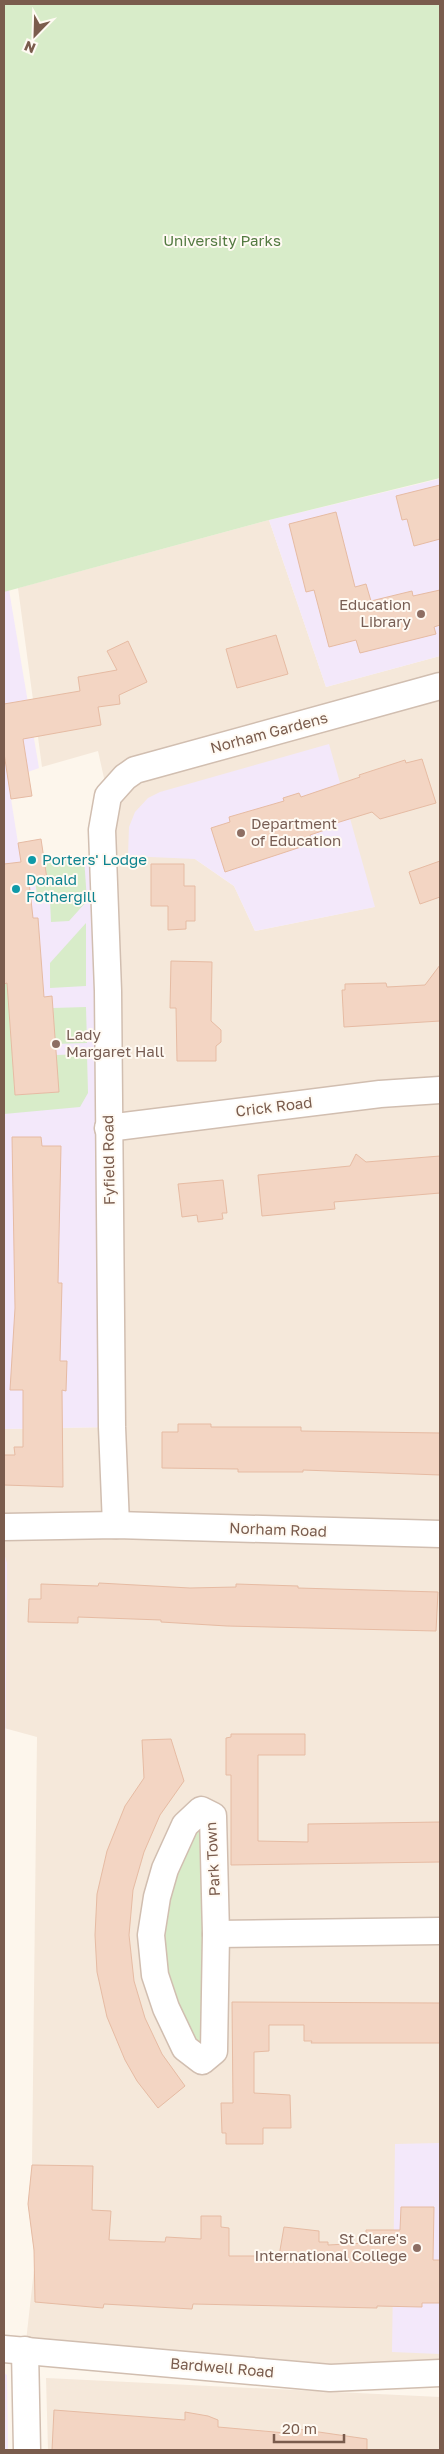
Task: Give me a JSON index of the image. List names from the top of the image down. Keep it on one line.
{"streets":{"street":["Norham Gardens","Crick Road","Fyfield Road","Norham Road","Park Town","Bardwell Road"]},"crossings":[["Norham Gardens","Fyfield Road"],["Crick Road","Fyfield Road"],["Fyfield Road","Norham Road"]],"parks":["University Parks"],"places":["Education Library","Department of Education","Porters' Lodge","Donald Fothergill","Lady Margaret Hall","St Clare's International College"],"scale_bar":"20 m","north":"bottom left"}
